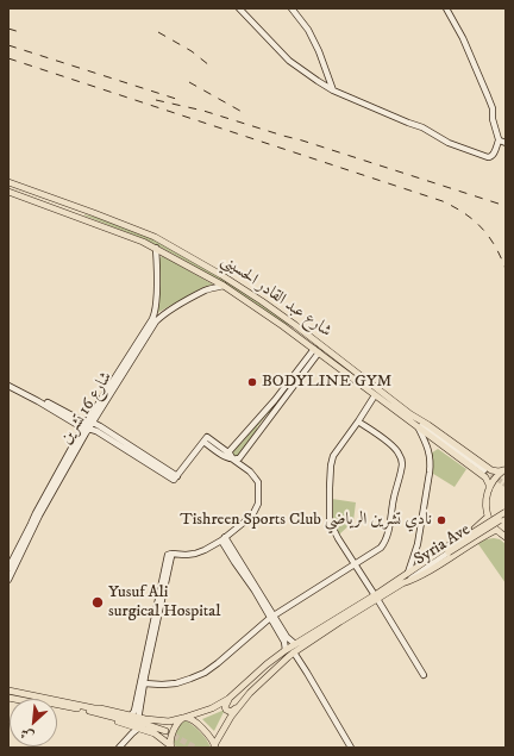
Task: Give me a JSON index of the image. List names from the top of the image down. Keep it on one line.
{"streets":{"main road":["شارع عبد القادر الحسيني","Syria Ave"],"street":["شارع 16 تشرين"]},"crossings":[["شارع عبد القادر الحسيني","شارع 16 تشرين"]],"places":["BODYLINE GYM","Tishreen Sports Club نادي تشرين الرياضي","Yusuf Ali surgical Hospital"],"north":"bottom left"}
